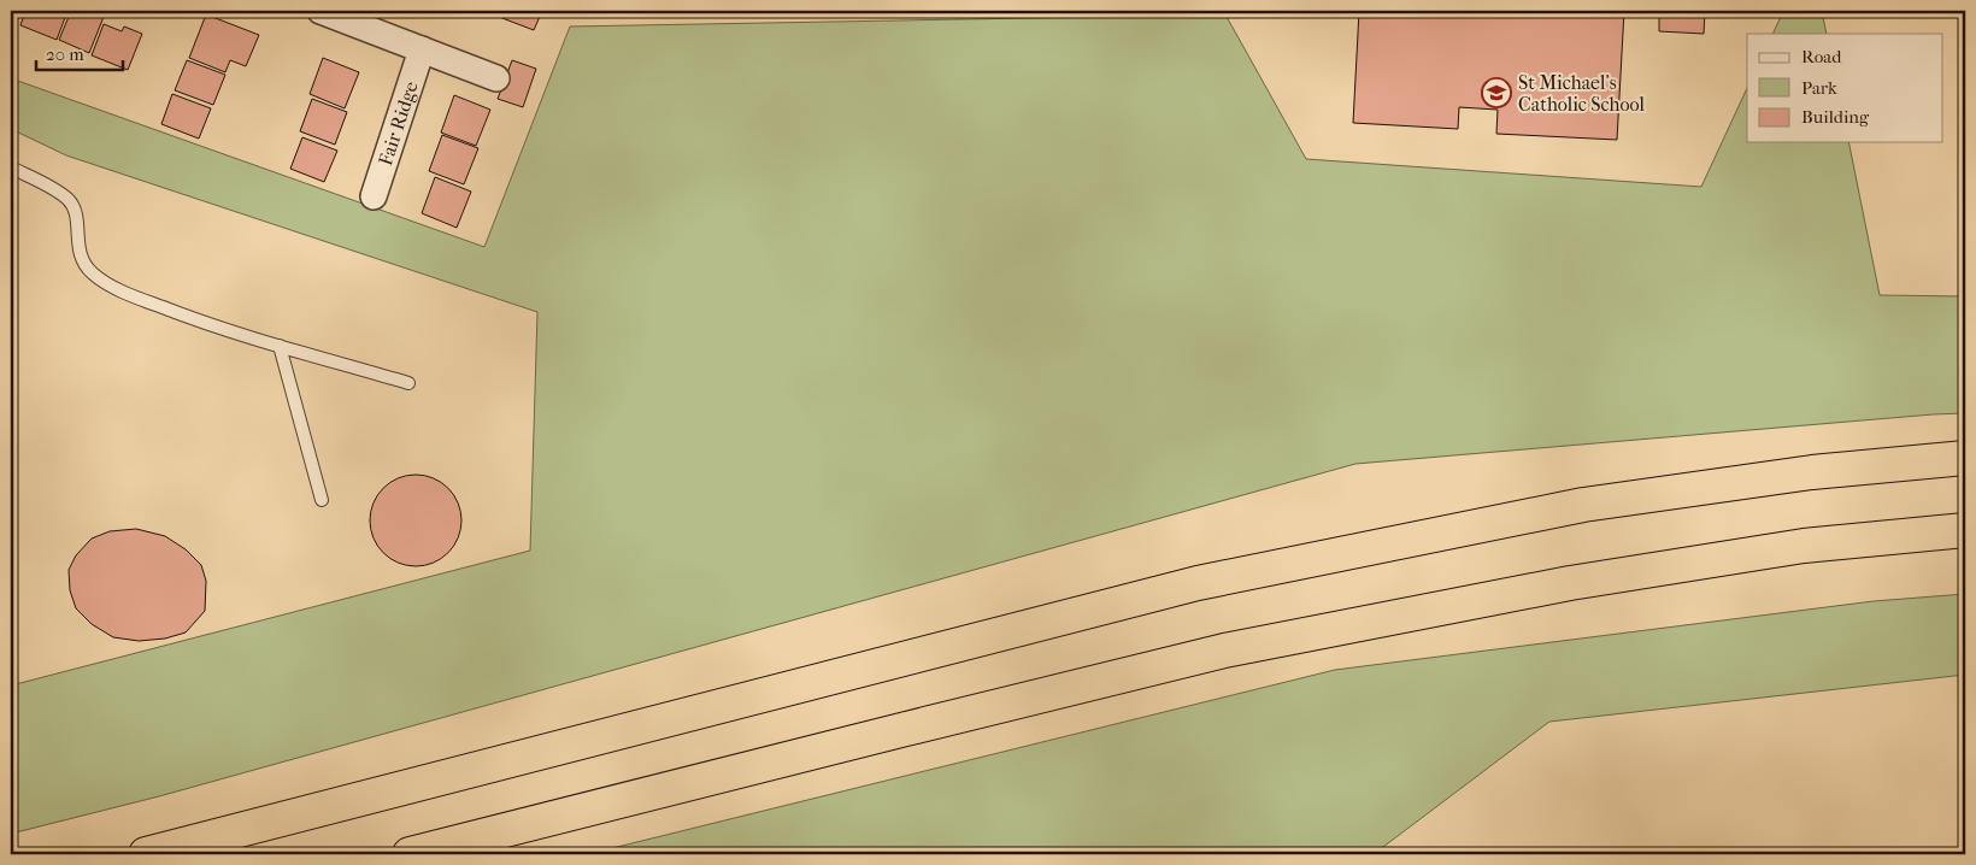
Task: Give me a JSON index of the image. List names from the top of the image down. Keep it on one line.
{"streets":{"street":["Fair Ridge"]},"places":{"school or university":["St Michael's Catholic School"]},"legend":["Road","Park","Building"],"scale_bar":"20 m"}
